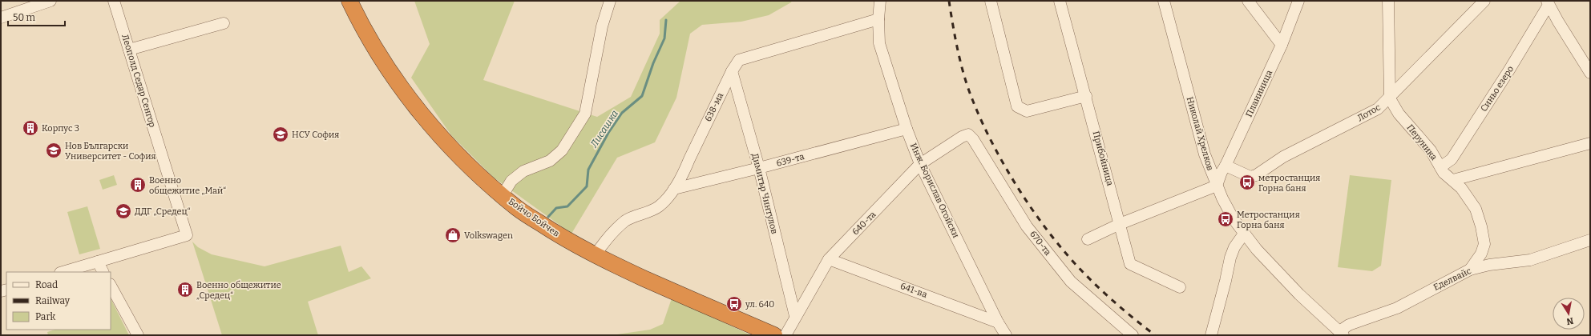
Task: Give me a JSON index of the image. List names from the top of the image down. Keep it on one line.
{"streets":{"highway":["Бойчо Бойчев"],"street":["Леополд Седар Сенгор","Синьо езеро","Планиница","638-ма","Лотос","Николай Хрелков","Перуника","Прибойница","639-та","Инж. Борислав Огойски","Димитър Чинтулов","640-та","670-та","Еделвайс","641-ва"]},"crossings":[["Синьо езеро","Перуника"],["Планиница","Лотос"],["Планиница","Николай Хрелков"],["638-ма","639-та"],["638-ма","Инж. Борислав Огойски"],["638-ма","Димитър Чинтулов"],["638-ма","Бойчо Бойчев"],["Лотос","Перуника"],["Николай Хрелков","Еделвайс"],["Перуника","Еделвайс"],["639-та","Инж. Борислав Огойски"],["639-та","Димитър Чинтулов"],["Инж. Борислав Огойски","640-та"],["Инж. Борислав Огойски","641-ва"],["Димитър Чинтулов","640-та"],["640-та","670-та"],["640-та","641-ва"]],"water":["Лисашка"],"places":{"building":["Корпус 3","Военно общежитие „Май“","Военно общежитие „Средец“"],"school or university":["НСУ София","Нов Български Университет - София","ДДГ „Средец“"],"bus stop":["метростанция Горна баня","Метростанция Горна баня","ул. 640"],"shop":["Volkswagen"]},"legend":["Road","Railway","Park"],"scale_bar":"50 m","north":"bottom"}
